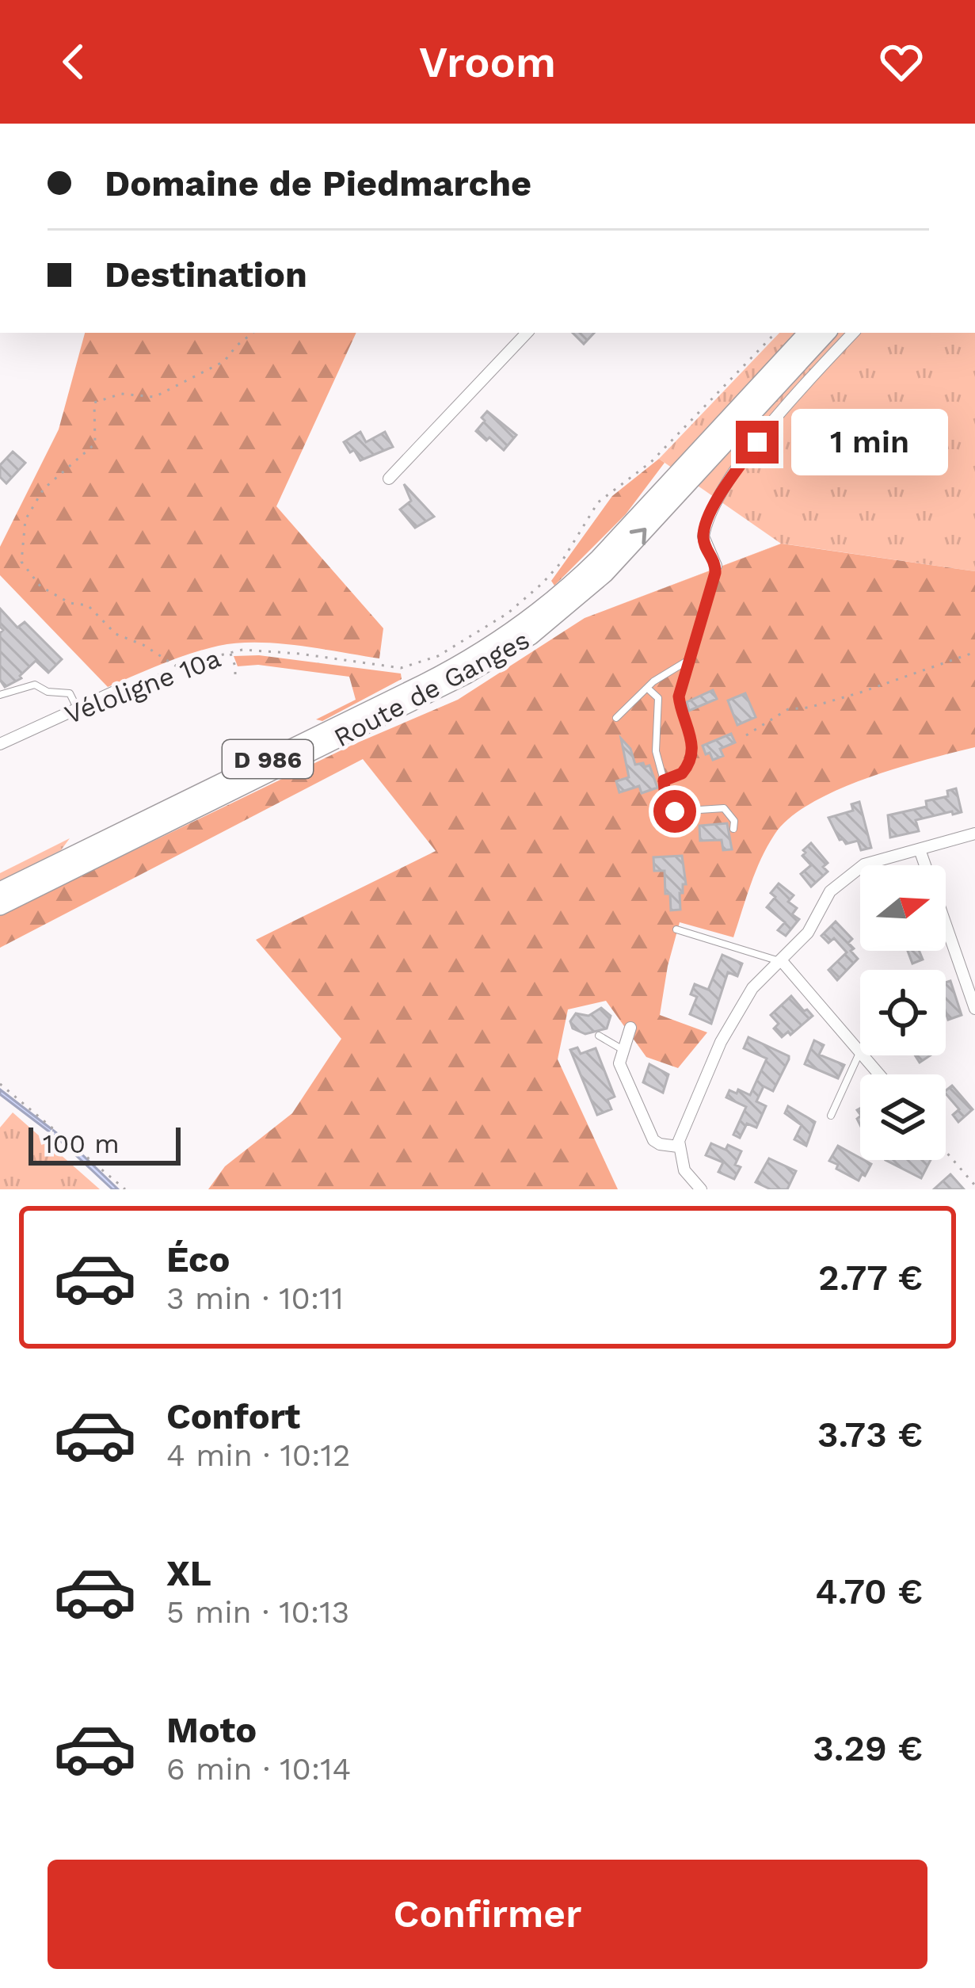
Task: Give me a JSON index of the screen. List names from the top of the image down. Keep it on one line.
{"streets":{"main road":["Route de Ganges","D 986"],"street":["Véloligne 10a"]},"scale_bar":"100 m","north":"right","page":{"header":"Vroom","banner":["Domaine de Piedmarche","Destination"],"bubble":"1 min","scale":"100 m","list":[{"name":"Éco","note":"3 min · 10:11","value":"2.77 €"},{"name":"Confort","note":"4 min · 10:12","value":"3.73 €"},{"name":"XL","note":"5 min · 10:13","value":"4.70 €"},{"name":"Moto","note":"6 min · 10:14","value":"3.29 €"}],"buttons":"Confirmer"}}
